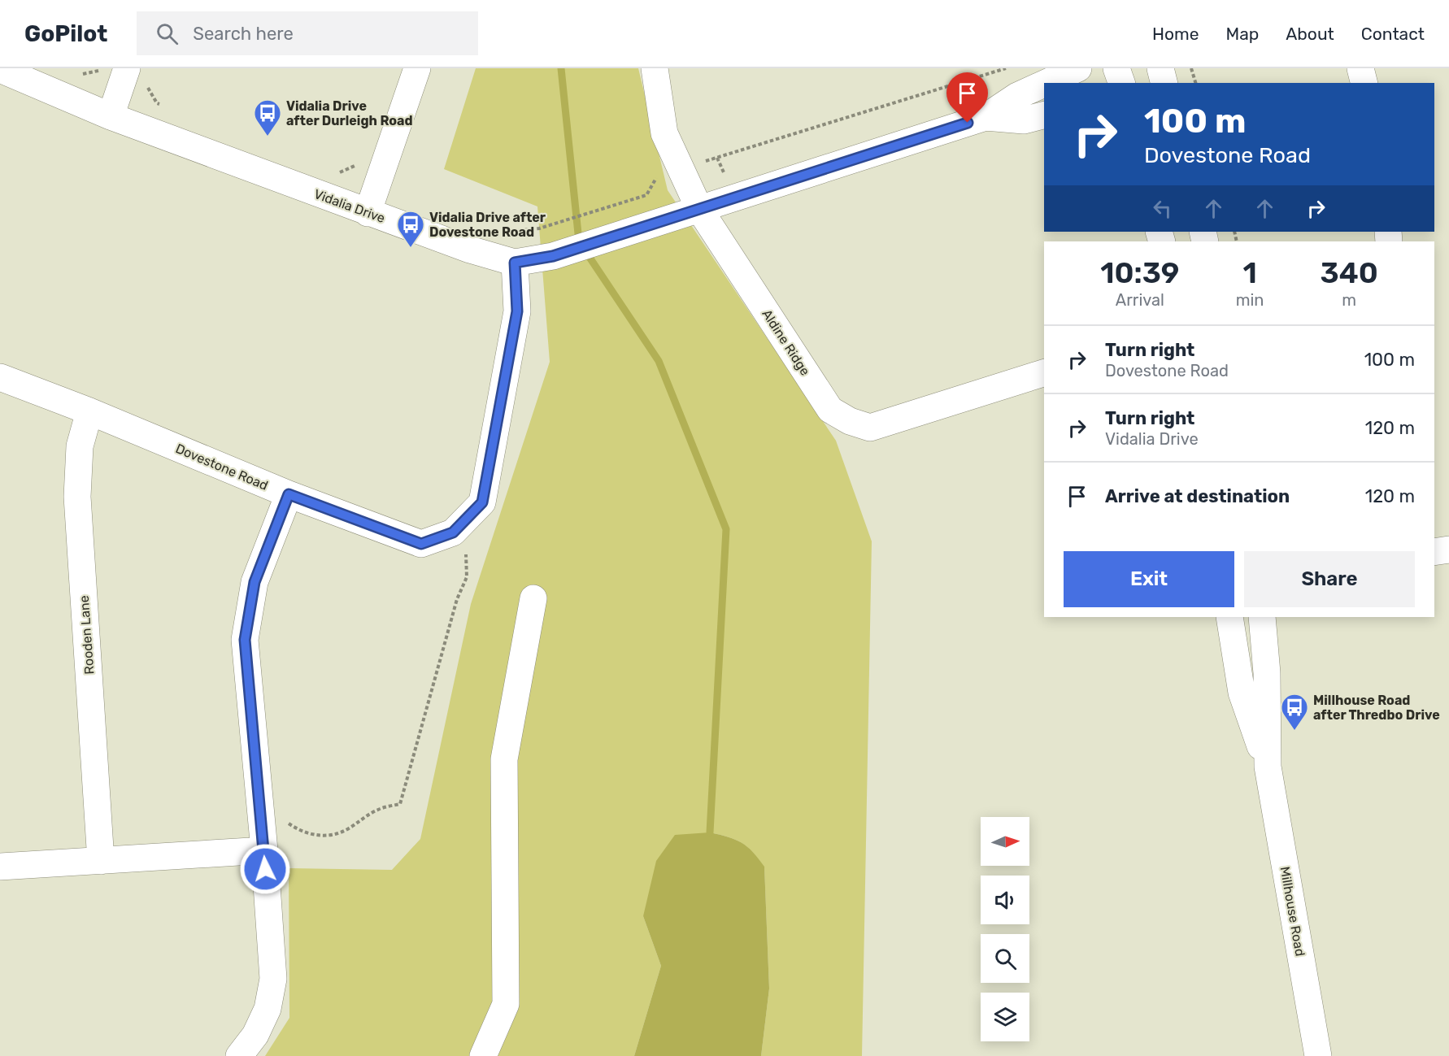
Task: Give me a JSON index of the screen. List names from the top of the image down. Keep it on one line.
{"streets":{"street":["Vidalia Drive","Aldine Ridge","Dovestone Road","Rooden Lane","Millhouse Road"]},"crossings":[["Vidalia Drive","Aldine Ridge"],["Vidalia Drive","Dovestone Road"],["Dovestone Road","Rooden Lane"]],"places":{"bus stop":["Vidalia Drive after Durleigh Road","Vidalia Drive after Dovestone Road","Millhouse Road after Thredbo Drive"]},"north":"right","page":{"header":"GoPilot","search":"Search here","nav":["Home","Map","About","Contact"],"turn":["100 m","Dovestone Road"],"eta":["10:39","Arrival","1","min","340","m"],"list":[{"name":"Turn right","note":"Dovestone Road","value":"100 m"},{"name":"Turn right","note":"Vidalia Drive","value":"120 m"},{"name":"Arrive at destination","value":"120 m"}],"buttons":["Exit","Share"]}}
